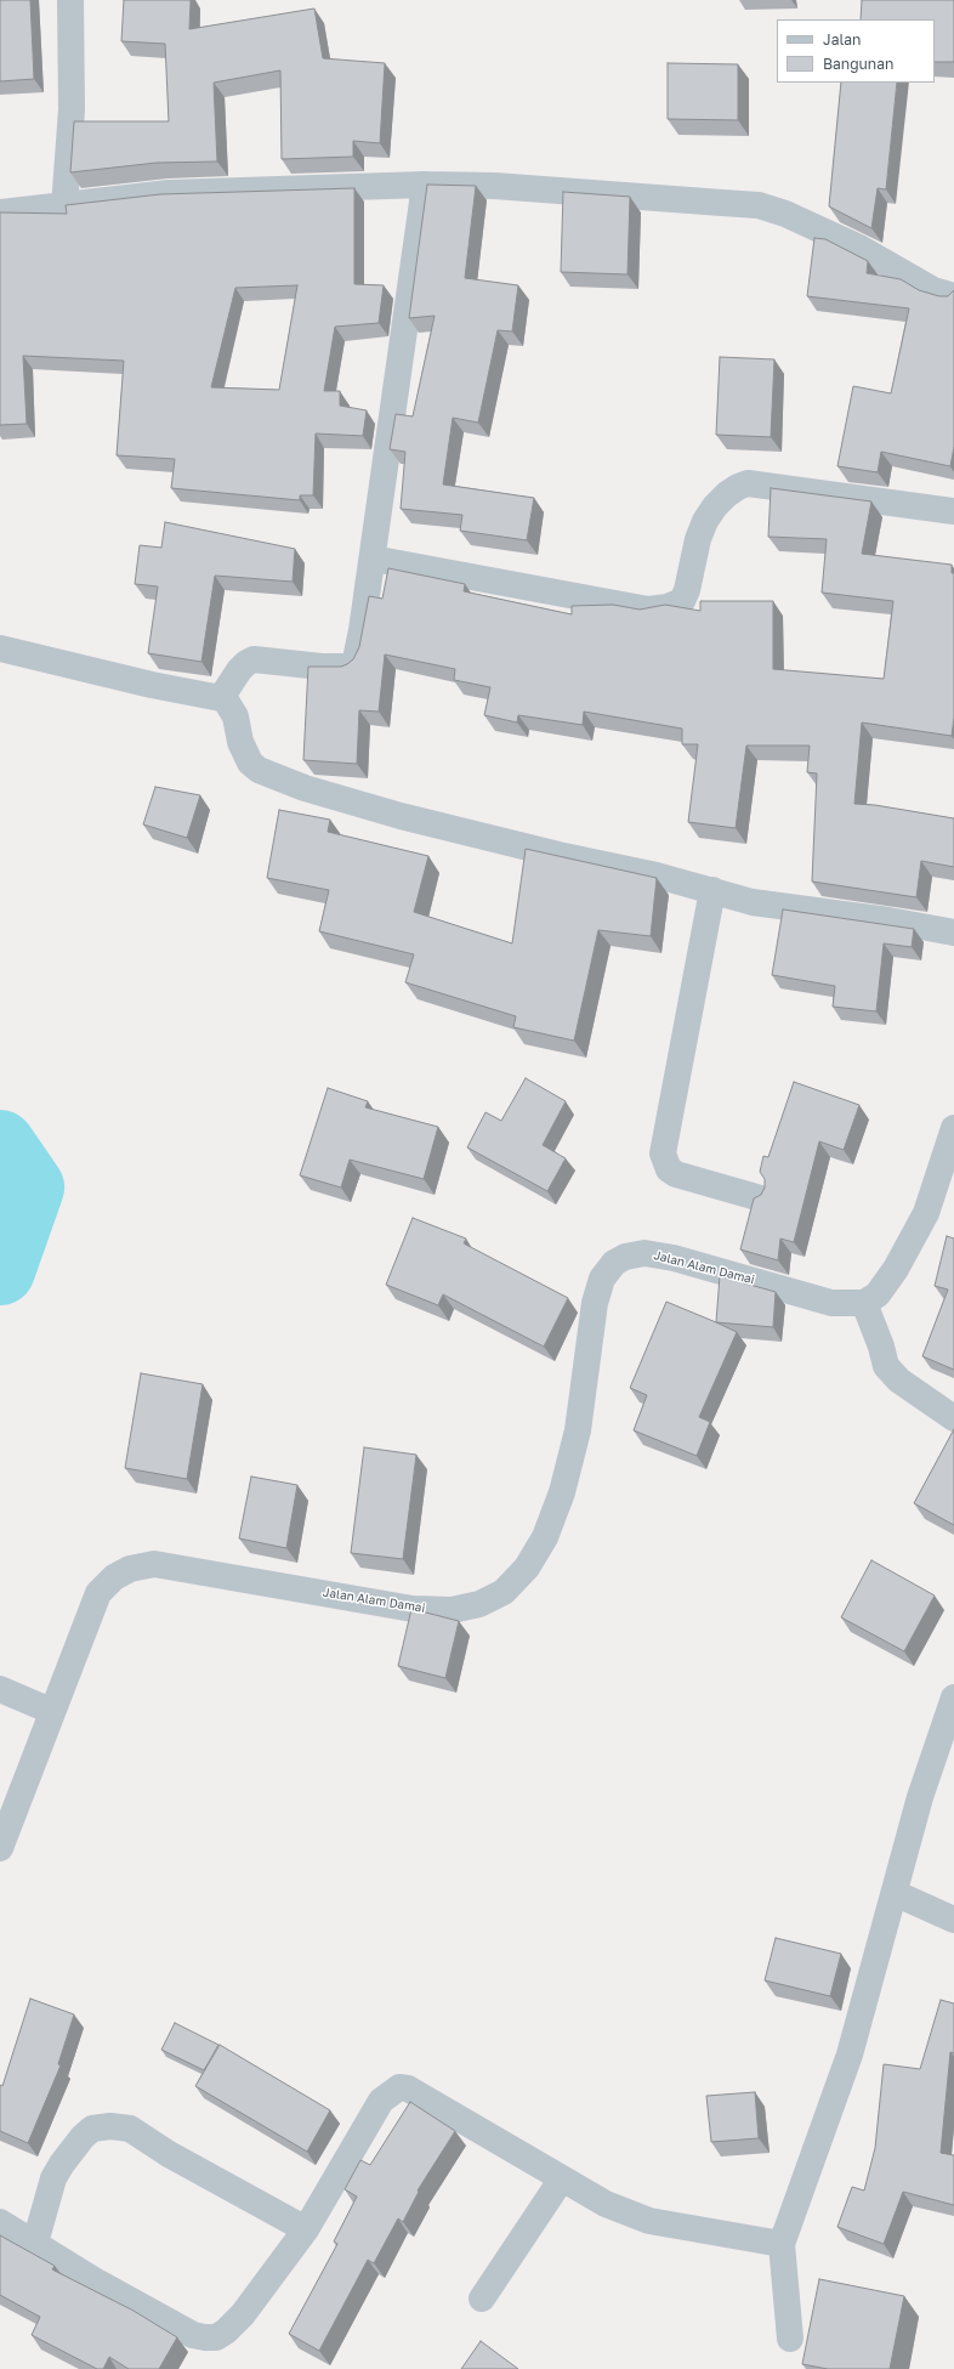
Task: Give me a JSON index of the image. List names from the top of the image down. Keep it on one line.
{"streets":{"street":["Jalan Alam Damai"]},"legend":["Jalan","Bangunan"]}
